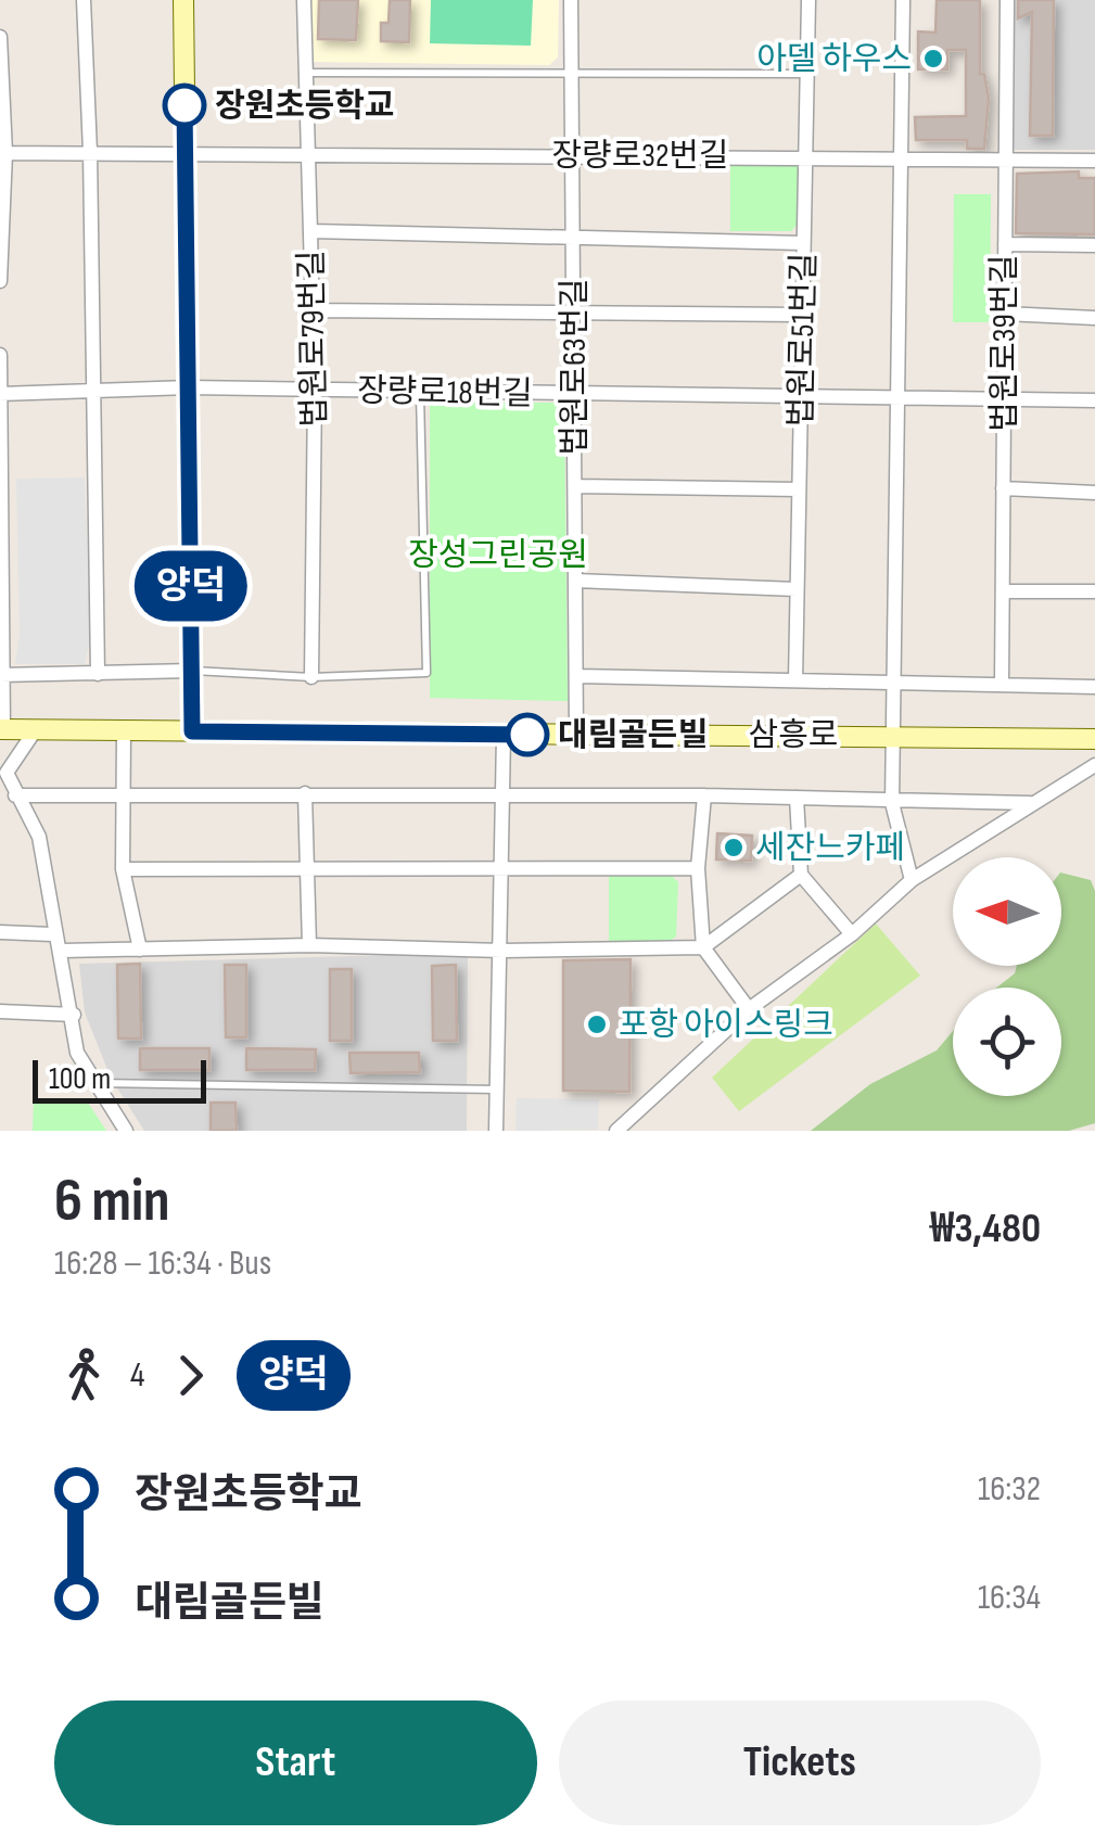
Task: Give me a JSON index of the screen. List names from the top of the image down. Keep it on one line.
{"streets":{"main road":["삼흥로"],"street":["장량로32번길","법원로79번길","법원로51번길","법원로39번길","법원로63번길","장량로18번길"]},"crossings":[["장량로32번길","법원로79번길"],["장량로32번길","법원로51번길"],["장량로32번길","법원로39번길"],["장량로32번길","법원로63번길"],["법원로79번길","장량로18번길"],["법원로51번길","장량로18번길"],["법원로39번길","장량로18번길"],["법원로63번길","장량로18번길"],["법원로63번길","삼흥로"]],"parks":["장성그린공원"],"places":["아델 하우스","장원초등학교","대림골든빌","세잔느카페","포항 아이스링크"],"lines":["bus line 양덕"],"scale_bar":"100 m","north":"left","page":{"on_map":"양덕","scale":"100 m","heading":["6 min","16:28 – 16:34 · Bus","₩3,480"],"legs":["4","양덕"],"list":[{"name":"장원초등학교","value":"16:32"},{"name":"대림골든빌","value":"16:34"}],"buttons":["Start","Tickets"]}}
